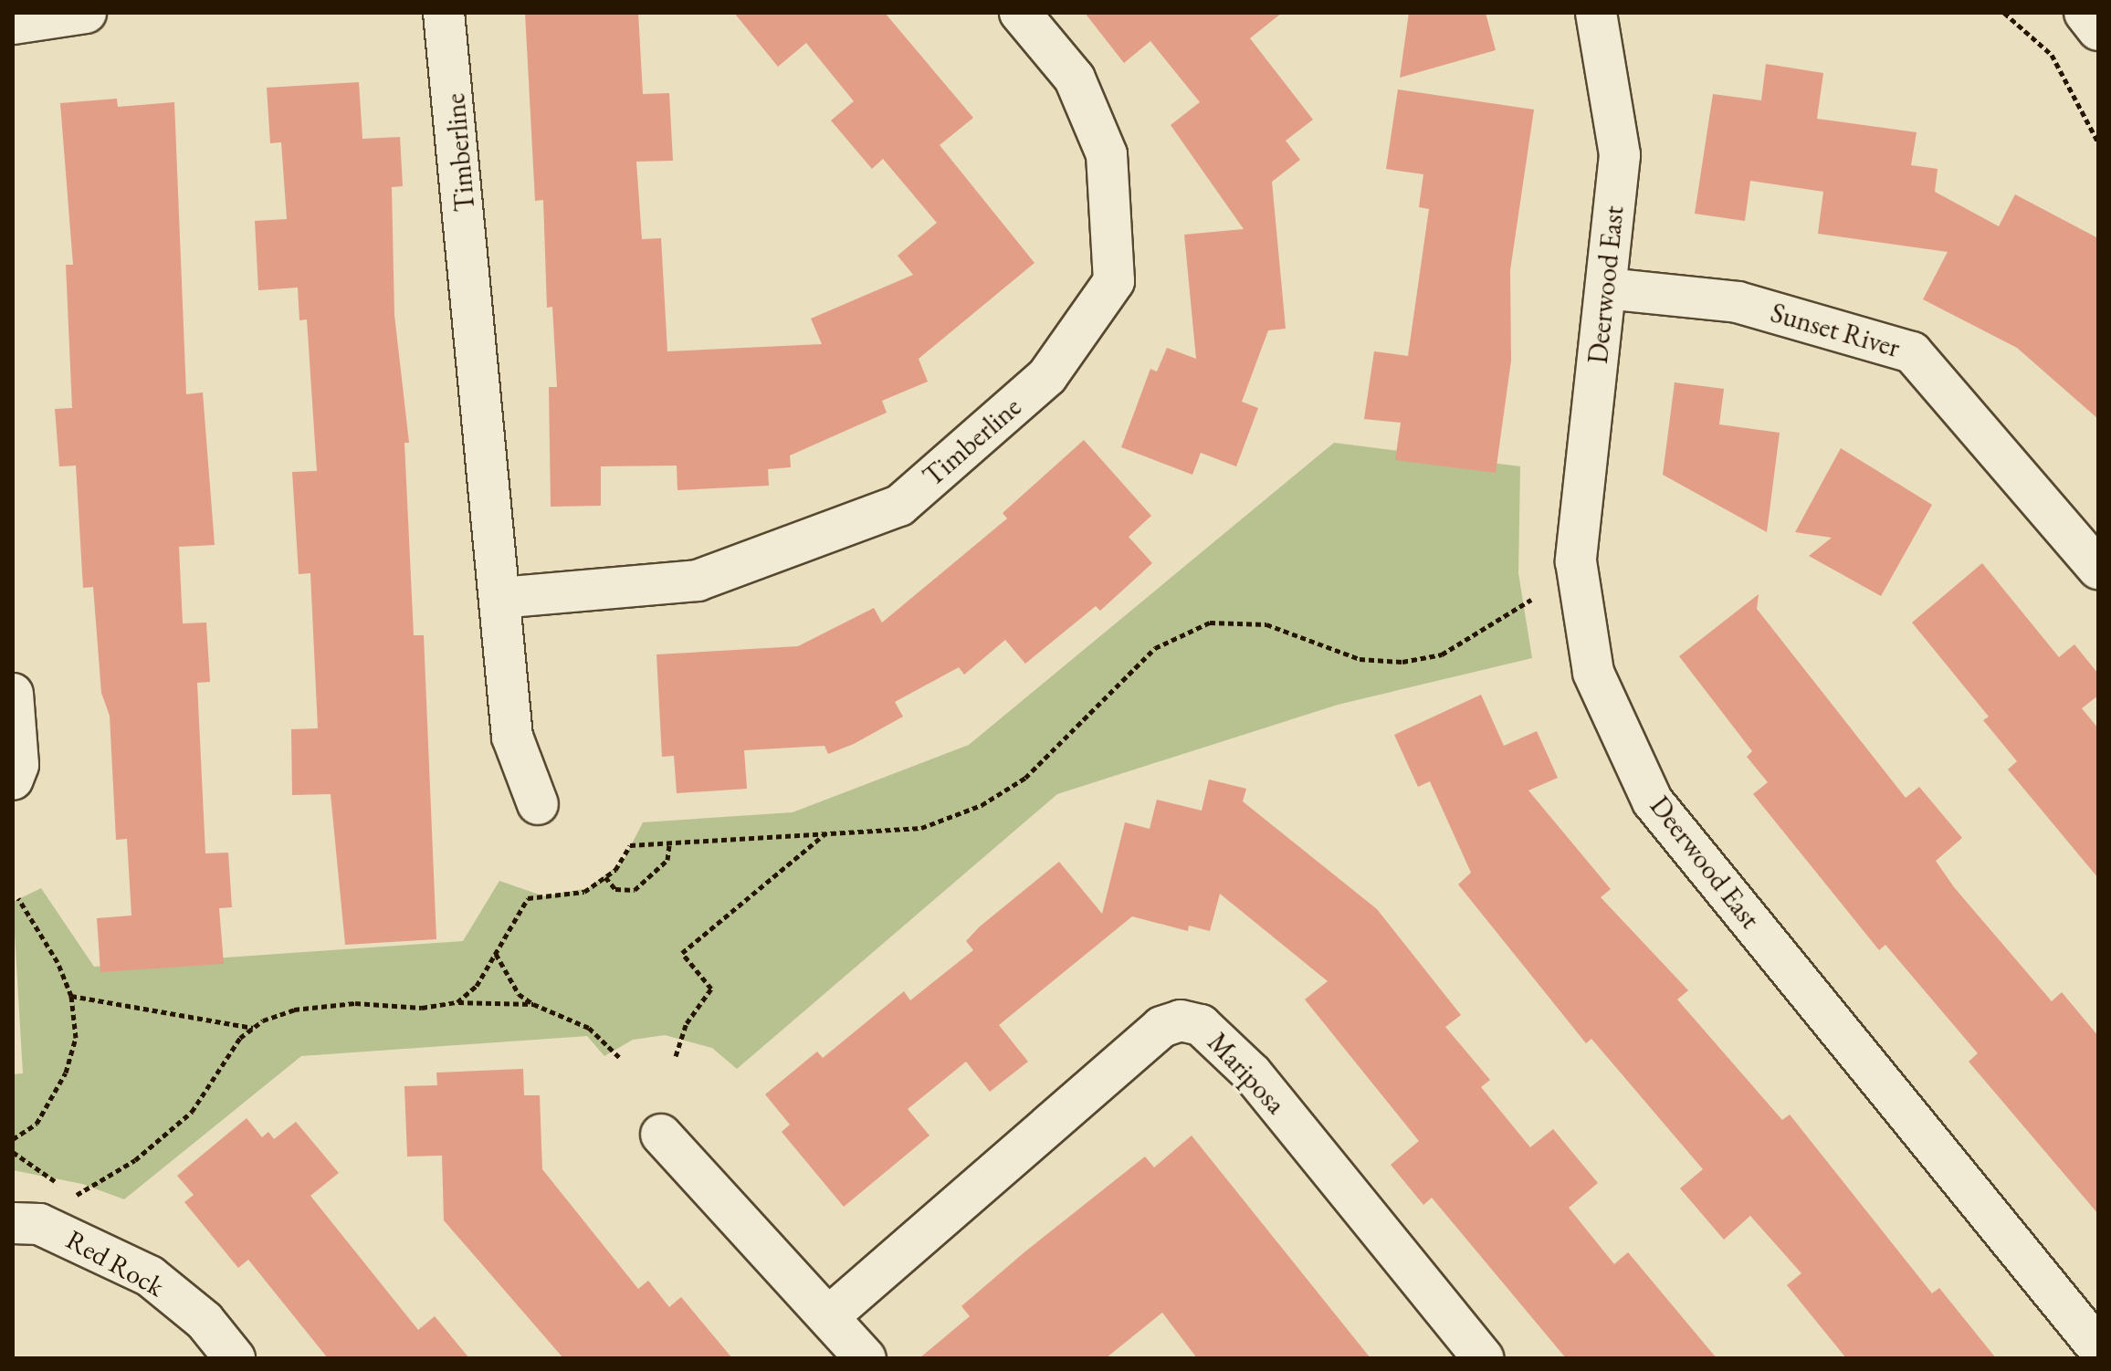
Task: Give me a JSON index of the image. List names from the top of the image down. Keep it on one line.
{"streets":{"street":["Timberline","Deerwood East","Sunset River","Mariposa","Red Rock"]},"crossings":[["Deerwood East","Sunset River"]]}
